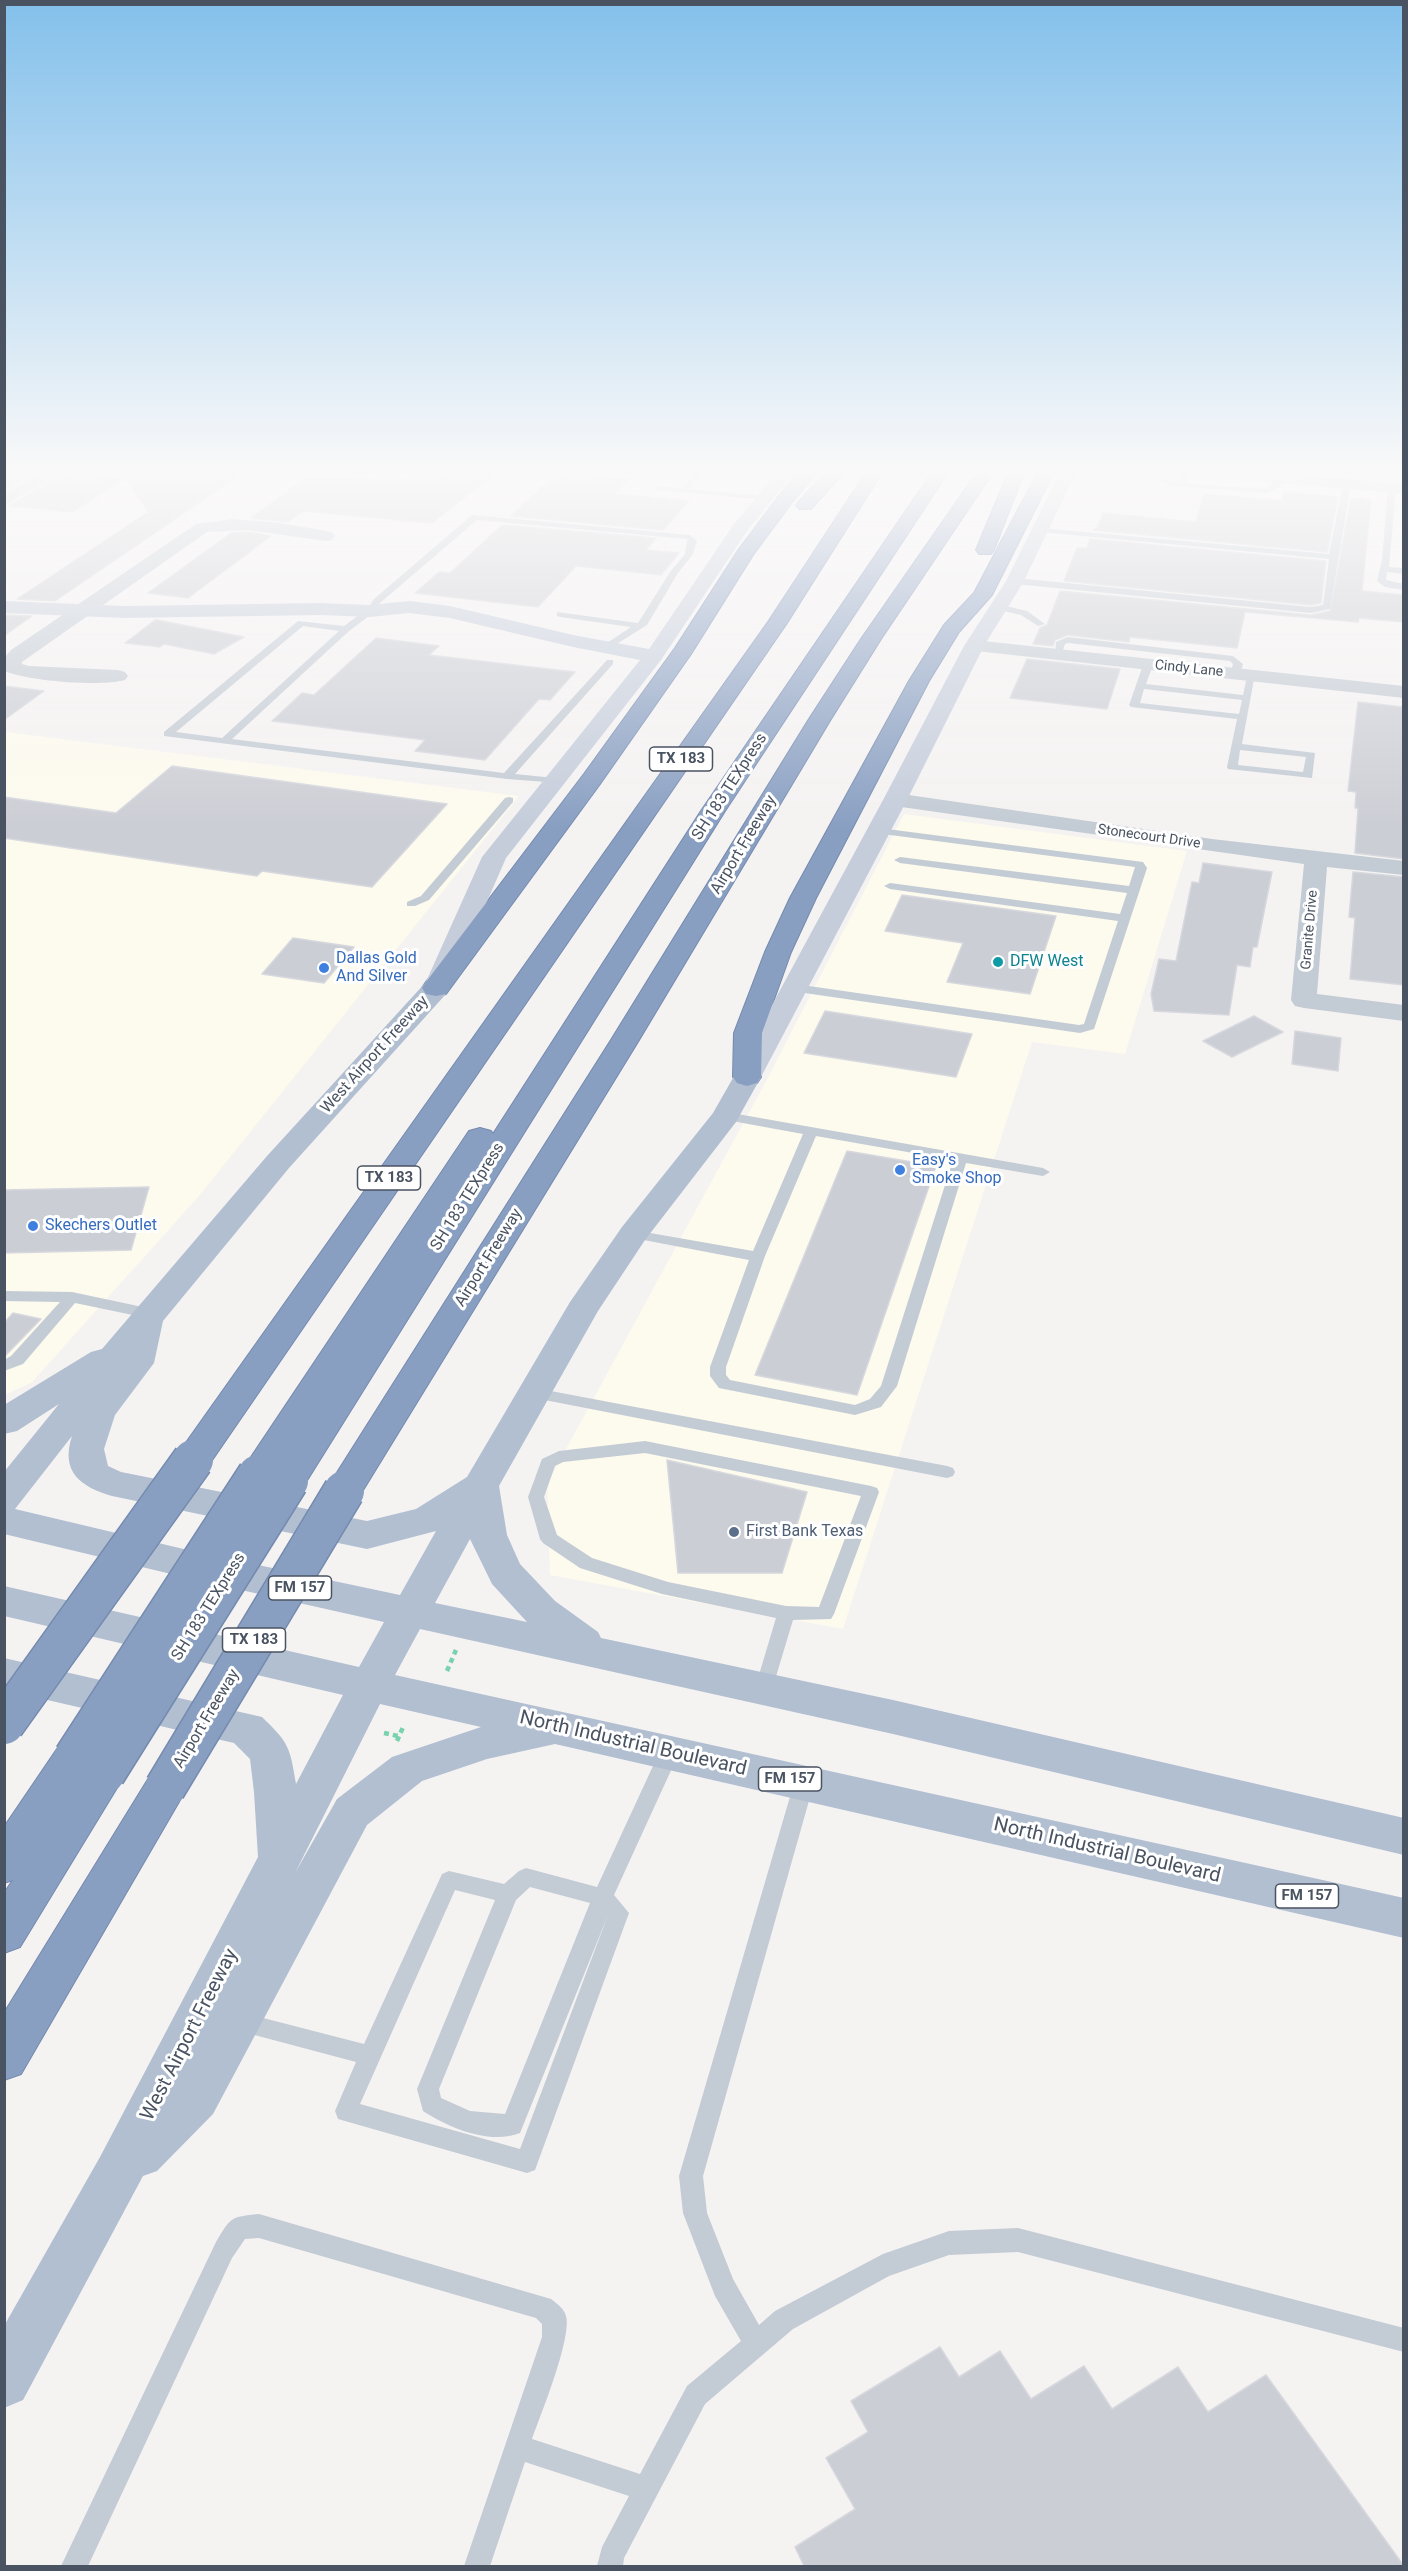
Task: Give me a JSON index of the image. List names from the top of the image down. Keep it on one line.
{"streets":{"highway":["TX 183","SH 183 TEXpress","Airport Freeway"],"main road":["West Airport Freeway","FM 157","North Industrial Boulevard"],"street":["Cindy Lane","Stonecourt Drive","Granite Drive"]},"crossings":[["Stonecourt Drive","Granite Drive"],["West Airport Freeway","North Industrial Boulevard"]],"places":["DFW West","Dallas Gold And Silver","Easy's Smoke Shop","Skechers Outlet","First Bank Texas"]}
